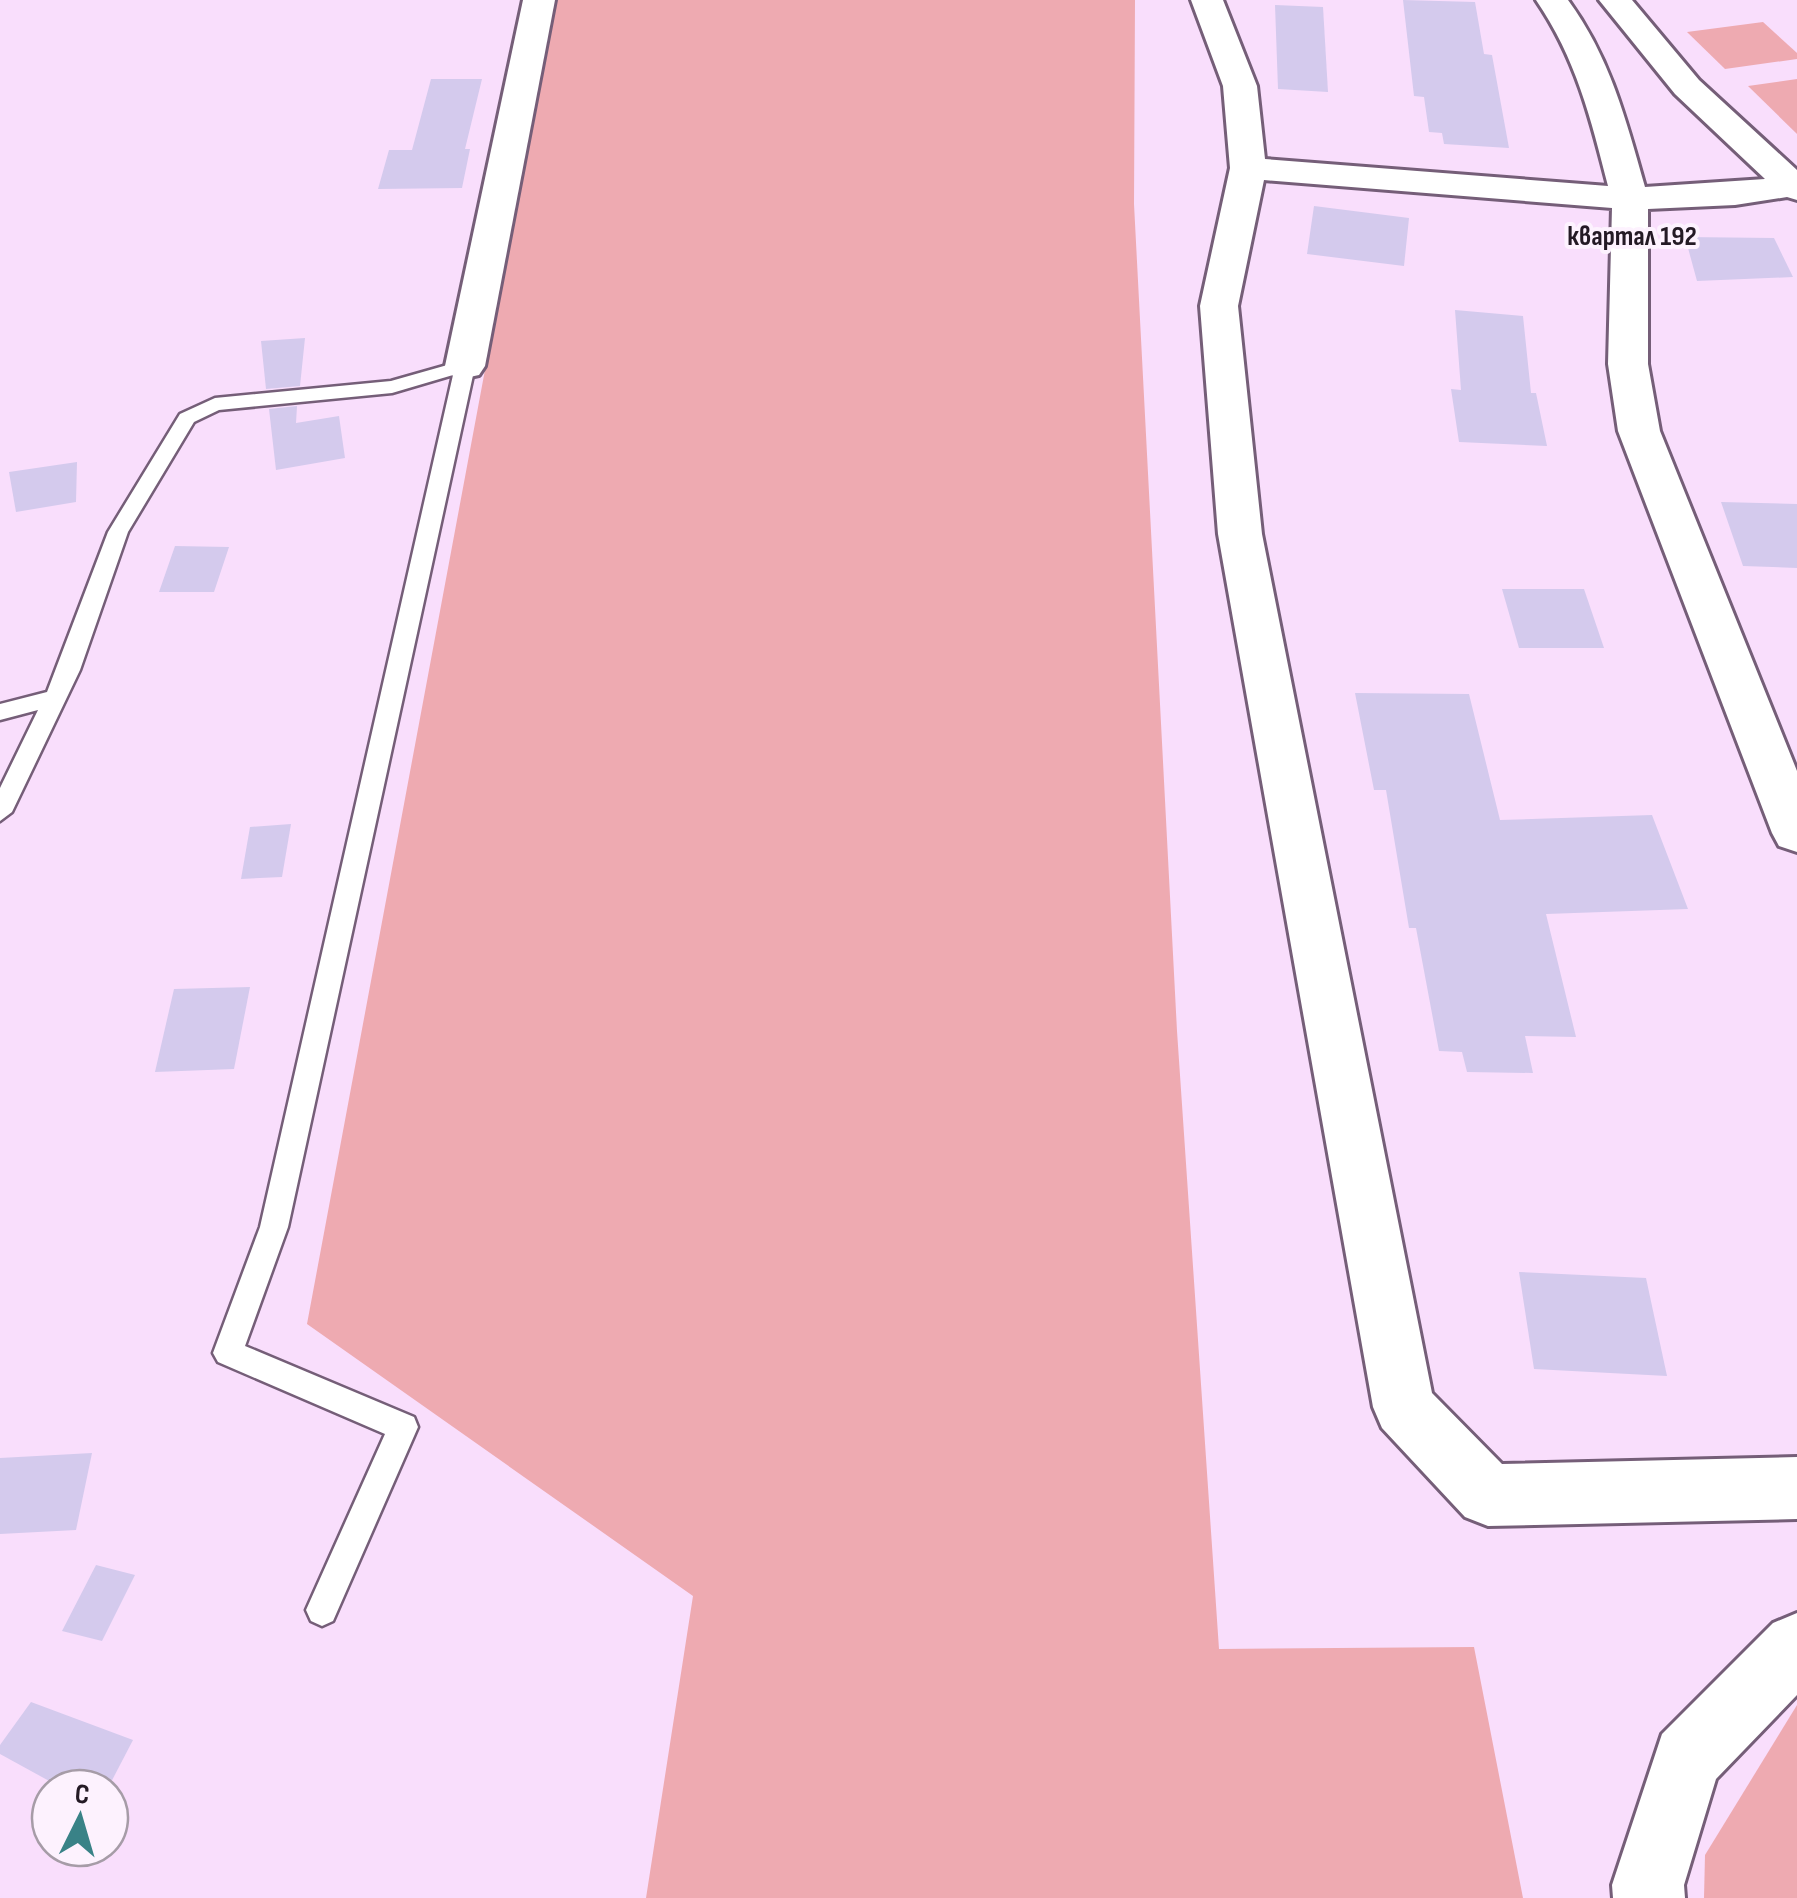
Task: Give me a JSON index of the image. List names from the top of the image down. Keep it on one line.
{"districts":["квартал 192"],"north":"top"}
